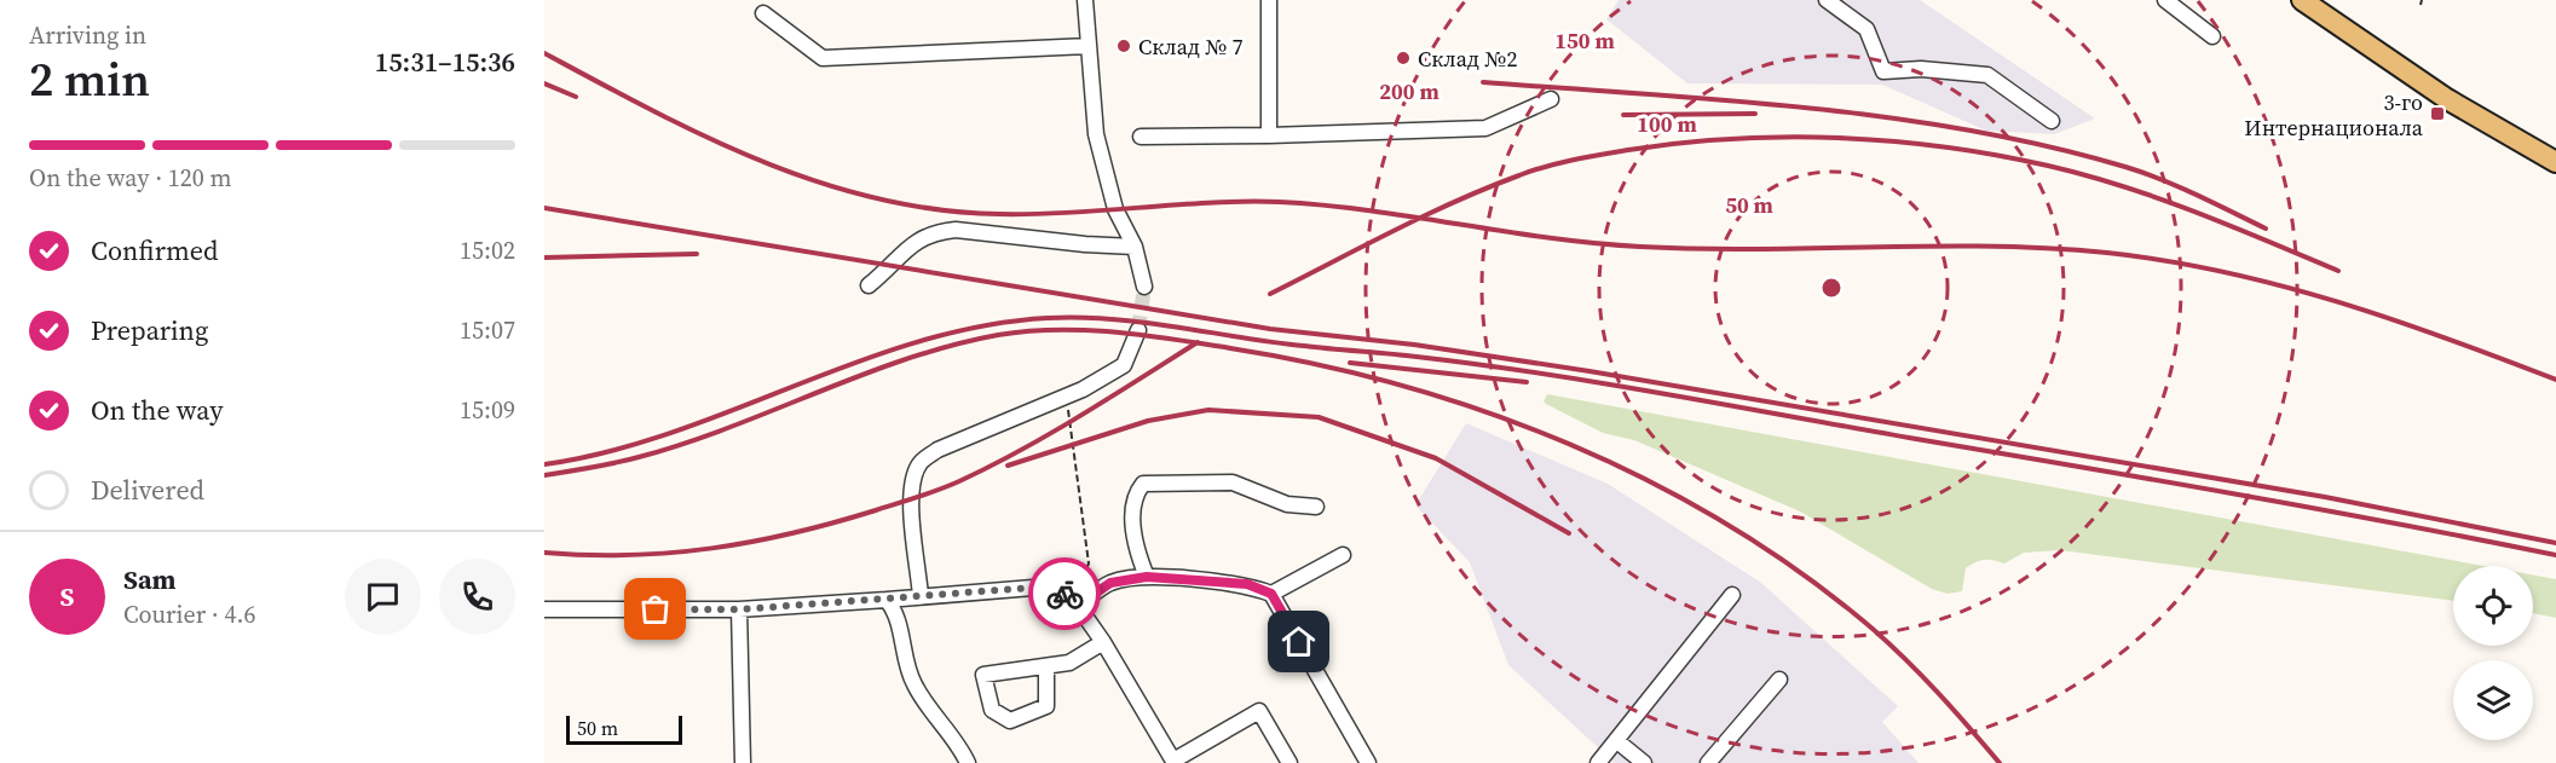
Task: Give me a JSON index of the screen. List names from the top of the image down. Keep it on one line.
{"places":{"other":["Склад № 7","Склад №2"],"transit":["3-го Интернационала"]},"scale_bar":"50 m","page":{"heading":["2 min","Arriving in","15:31–15:36"],"panel":["Sam","Courier · 4.6"],"bar":"On the way · 120 m","list":[["Confirmed","15:02"],["Preparing","15:07"],["On the way","15:09"],"Delivered"],"round":"S","scale":"50 m"},"rings":["150 m","200 m","100 m","50 m"]}
